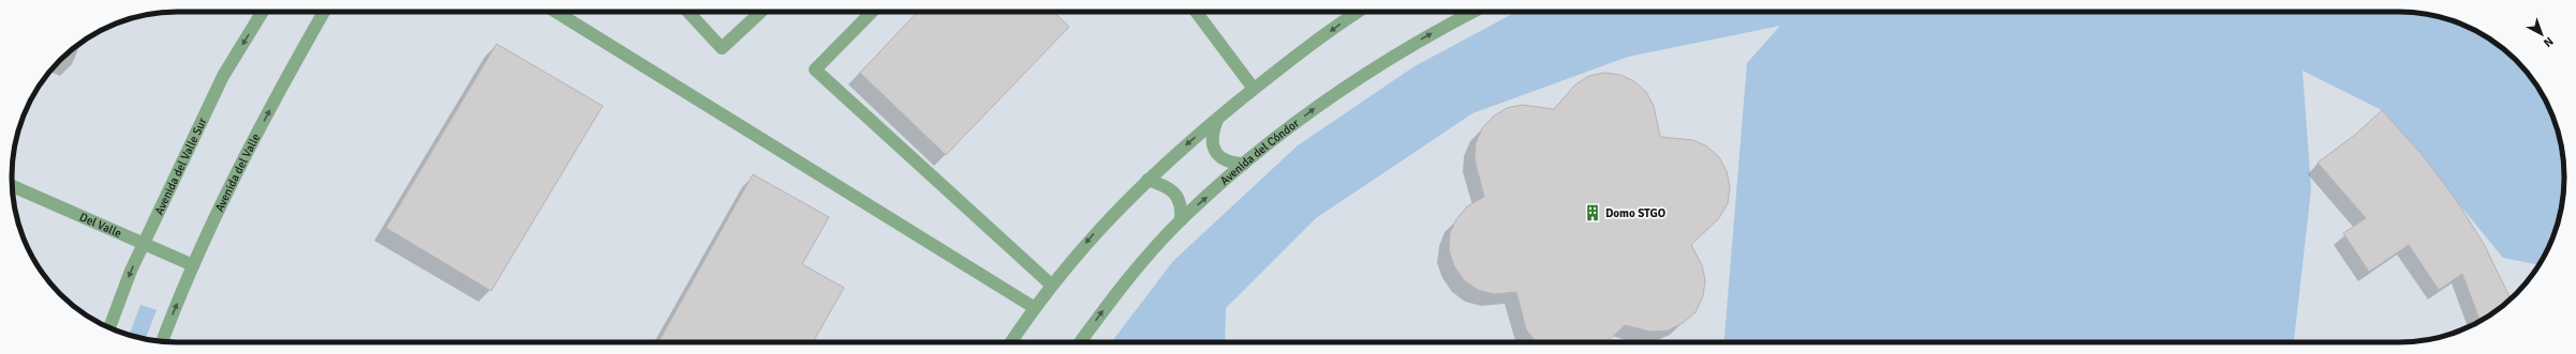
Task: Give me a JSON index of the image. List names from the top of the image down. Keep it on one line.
{"streets":{"street":["Avenida del Cóndor","Avenida del Valle Sur","Avenida del Valle","Del Valle"]},"crossings":[["Avenida del Valle Sur","Del Valle"],["Avenida del Valle","Del Valle"]],"one_way":["Avenida del Valle Sur","Avenida del Valle"],"places":{"building":["Domo STGO"]},"north":"bottom right"}
